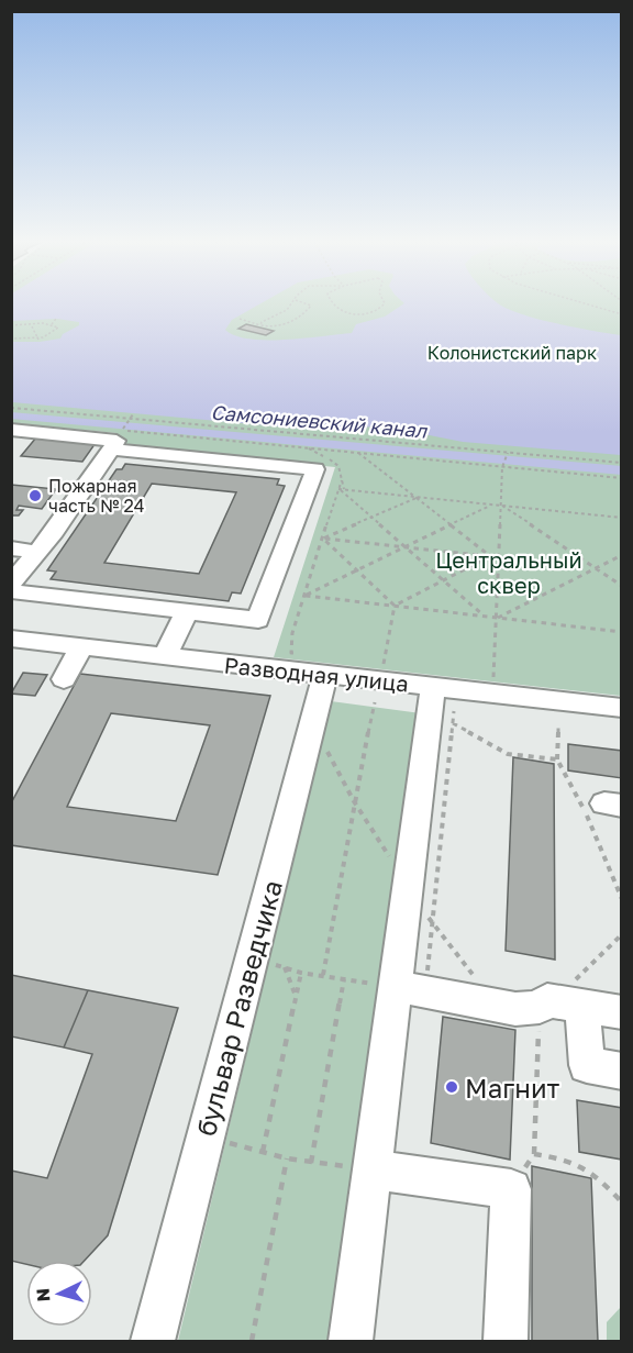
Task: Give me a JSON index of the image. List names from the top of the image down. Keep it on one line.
{"streets":{"street":["Разводная улица","бульвар Разведчика"]},"crossings":[["Разводная улица","бульвар Разведчика"]],"water":["Самсониевский канал"],"parks":["Колонистский парк","Центральный сквер"],"places":["Пожарная часть № 24","Магнит"],"north":"left"}
